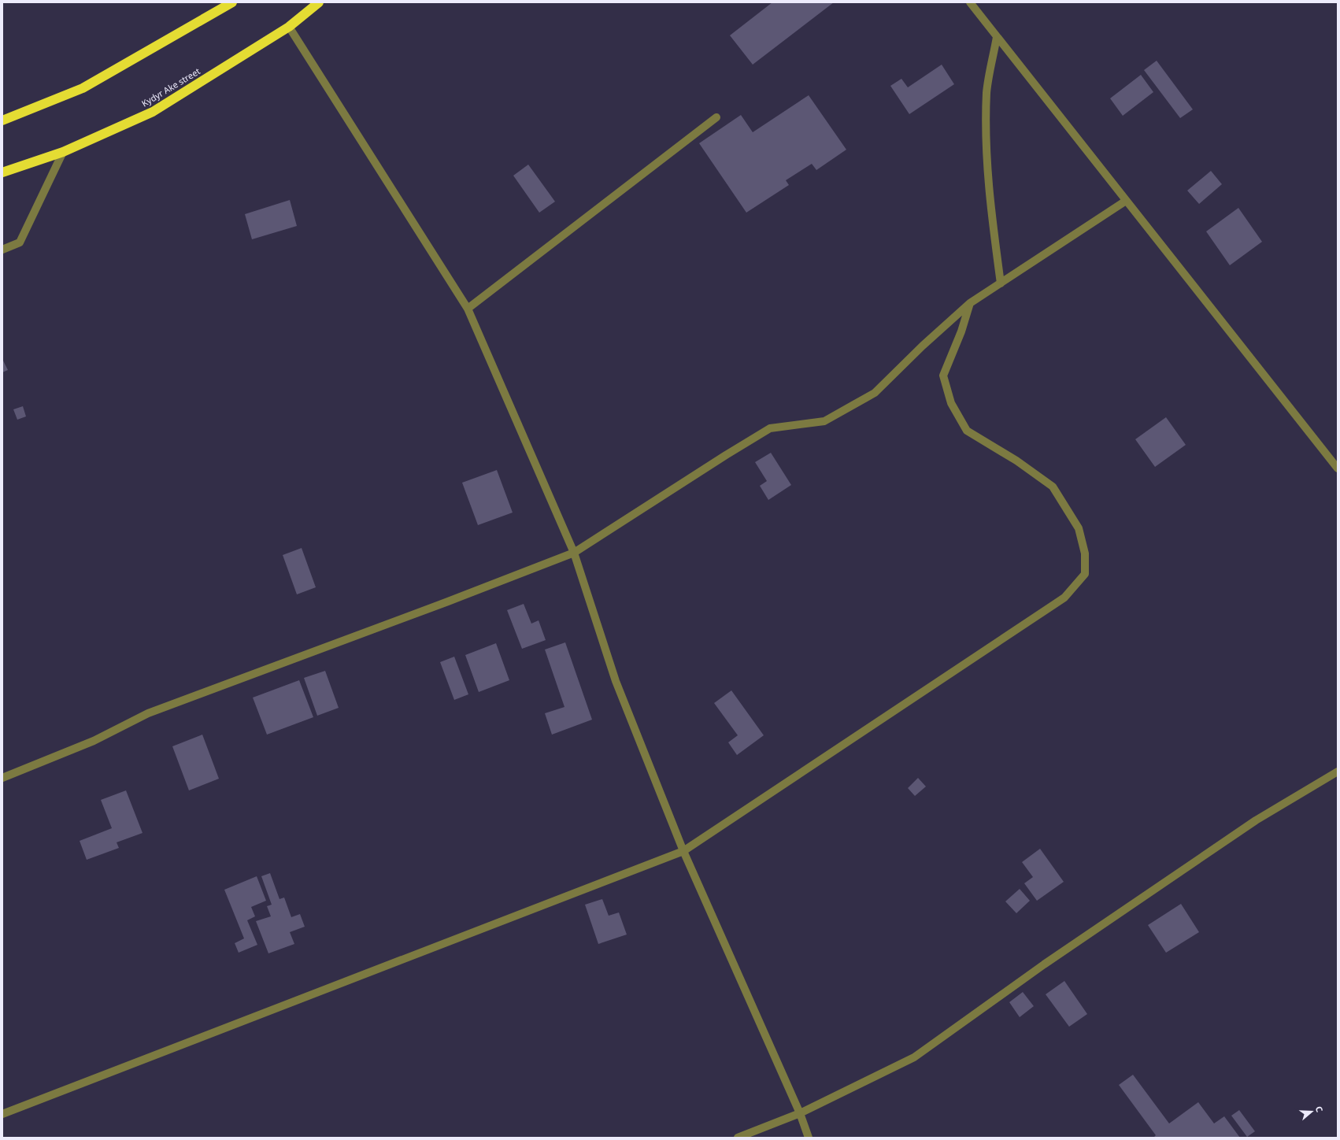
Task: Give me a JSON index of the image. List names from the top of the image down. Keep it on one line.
{"streets":{"highway":["Kydyr Ake street"]},"north":"right"}
